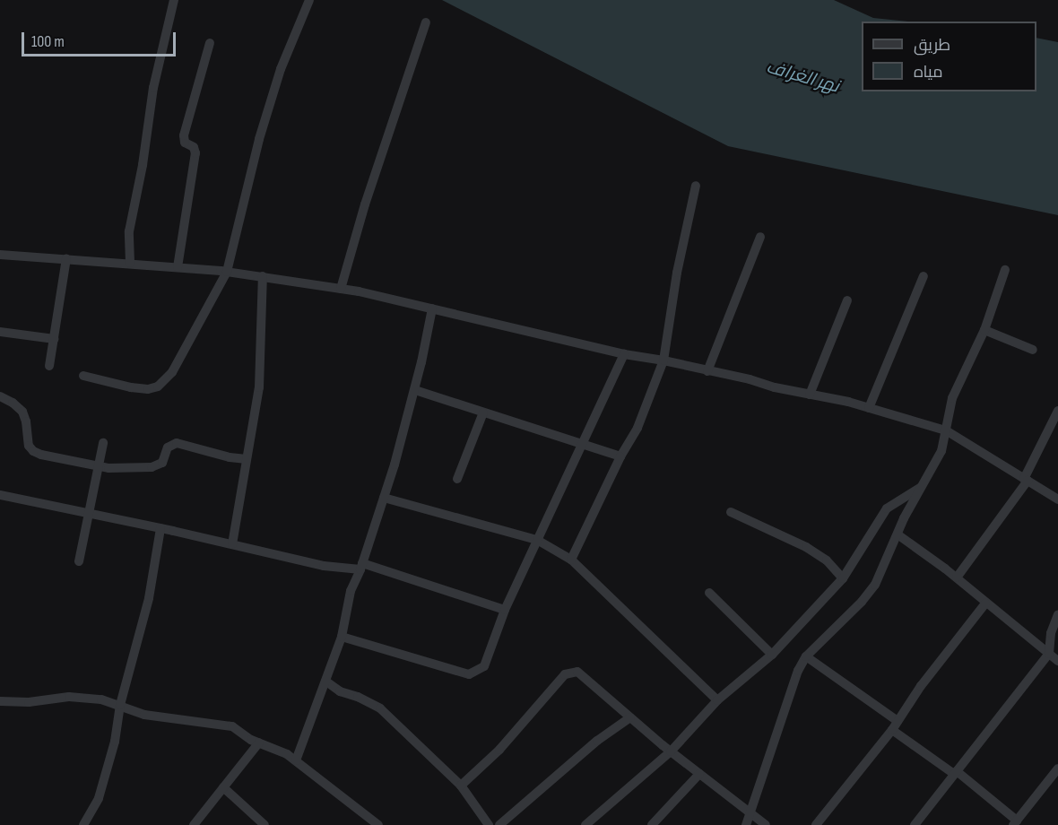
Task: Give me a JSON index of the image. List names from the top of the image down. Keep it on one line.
{"water":["نهر الغراف"],"legend":["طريق","مياه"],"scale_bar":"100 m"}
